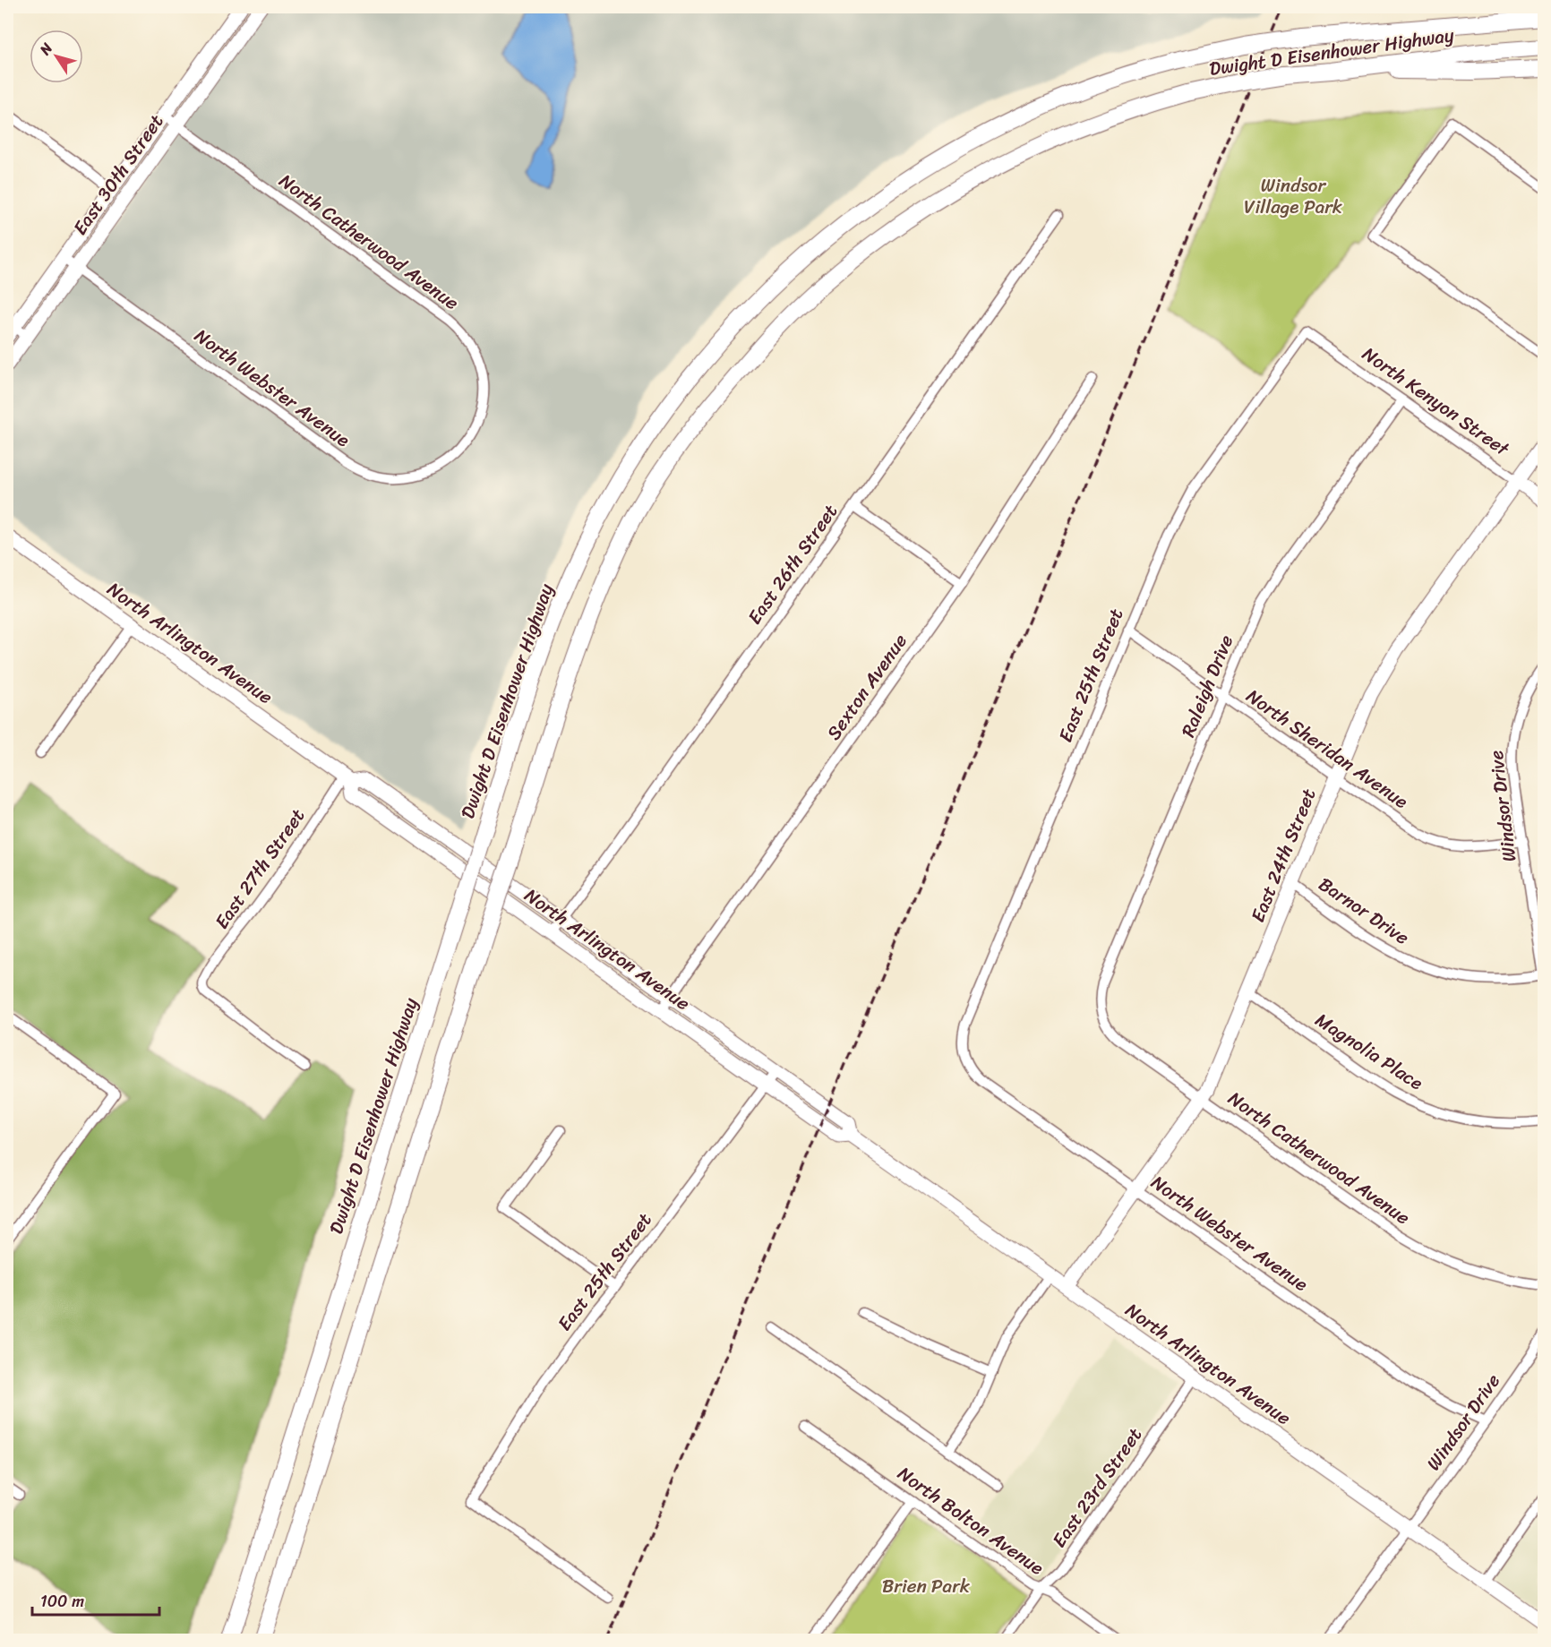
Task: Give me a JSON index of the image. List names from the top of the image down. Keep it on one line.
{"streets":{"highway":["Dwight D Eisenhower Highway"],"main road":["East 30th Street","North Kenyon Street","North Arlington Avenue","East 24th Street"],"street":["North Catherwood Avenue","North Webster Avenue","East 26th Street","East 25th Street","Raleigh Drive","Sexton Avenue","North Sheridan Avenue","Windsor Drive","East 27th Street","Barnor Drive","Magnolia Place","East 23rd Street","North Bolton Avenue"]},"crossings":[["East 30th Street","North Catherwood Avenue"],["East 30th Street","North Webster Avenue"],["North Catherwood Avenue","North Webster Avenue"],["North Catherwood Avenue","Raleigh Drive"],["North Catherwood Avenue","East 24th Street"],["North Webster Avenue","East 25th Street"],["North Webster Avenue","Windsor Drive"],["North Webster Avenue","East 24th Street"],["North Kenyon Street","East 25th Street"],["North Kenyon Street","Raleigh Drive"],["North Kenyon Street","East 24th Street"],["East 26th Street","North Arlington Avenue"],["North Arlington Avenue","East 25th Street"],["North Arlington Avenue","Sexton Avenue"],["North Arlington Avenue","Windsor Drive"],["North Arlington Avenue","East 24th Street"],["North Arlington Avenue","East 27th Street"],["North Arlington Avenue","East 23rd Street"],["East 25th Street","North Sheridan Avenue"],["Raleigh Drive","North Sheridan Avenue"],["North Sheridan Avenue","Windsor Drive"],["North Sheridan Avenue","East 24th Street"],["Windsor Drive","Barnor Drive"],["East 24th Street","Barnor Drive"],["East 24th Street","Magnolia Place"],["East 23rd Street","North Bolton Avenue"]],"parks":["Windsor Village Park","Brien Park"],"scale_bar":"100 m","north":"top left"}
